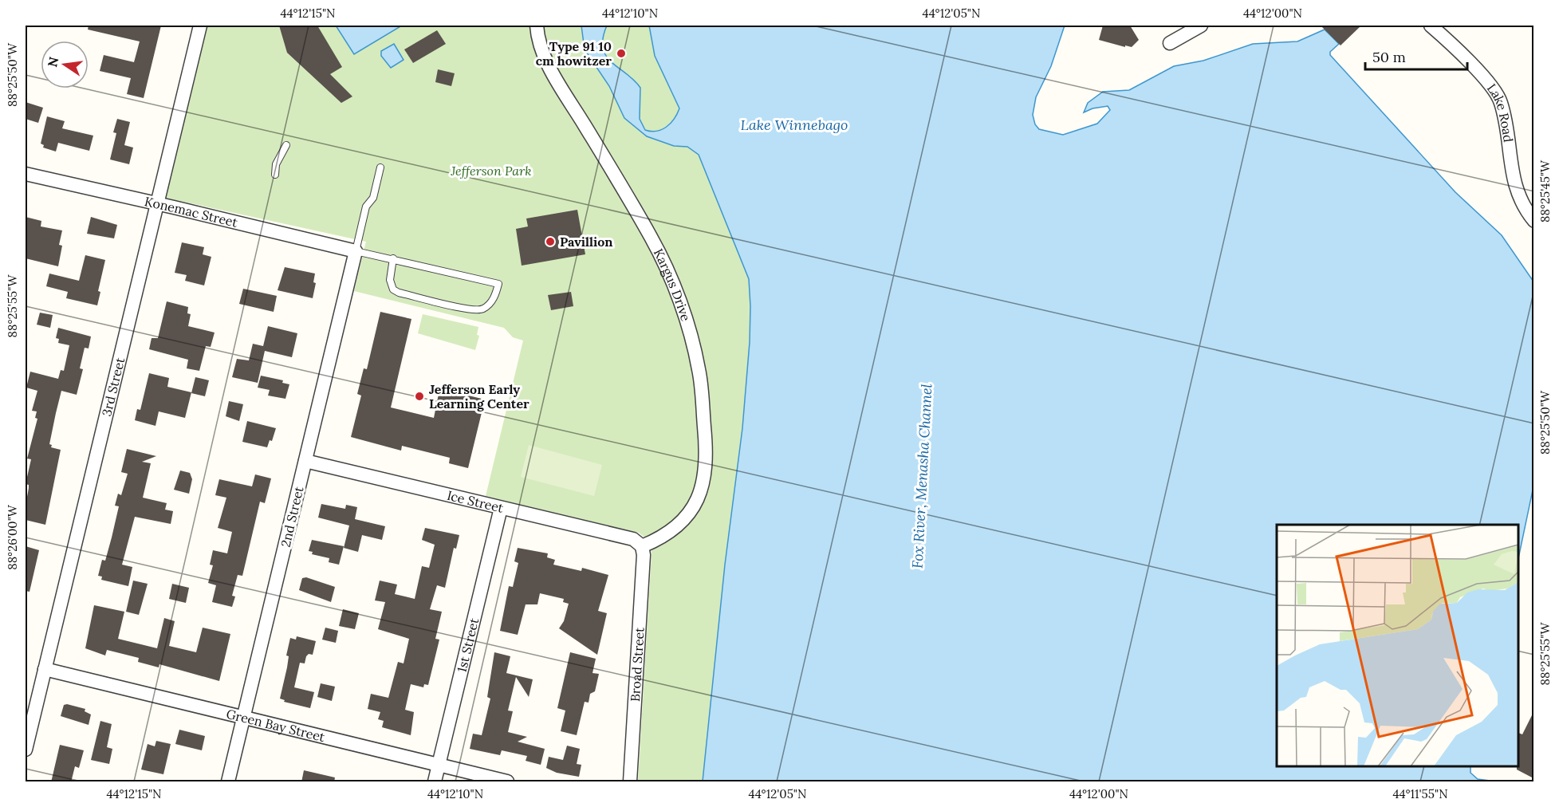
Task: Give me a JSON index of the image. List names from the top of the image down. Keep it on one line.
{"streets":{"street":["Lake Road","Konemac Street","Kargus Drive","3rd Street","Ice Street","2nd Street","1st Street","Broad Street","Green Bay Street"]},"crossings":[["Konemac Street","3rd Street"],["Konemac Street","2nd Street"],["Kargus Drive","Ice Street"],["Kargus Drive","Broad Street"],["3rd Street","Green Bay Street"],["Ice Street","2nd Street"],["Ice Street","1st Street"],["Ice Street","Broad Street"],["2nd Street","Green Bay Street"],["1st Street","Green Bay Street"]],"water":["Lake Winnebago","Fox River, Menasha Channel"],"parks":["Jefferson Park"],"places":["Type 91 10 cm howitzer","Pavillion","Jefferson Early Learning Center"],"scale_bar":"50 m","north":"left","coordinates":["44°12'15\"N","44°12'10\"N","44°12'05\"N","44°12'00\"N","88°25'50\"W","88°25'45\"W","88°25'55\"W","88°26'00\"W","44°11'55\"N"]}
